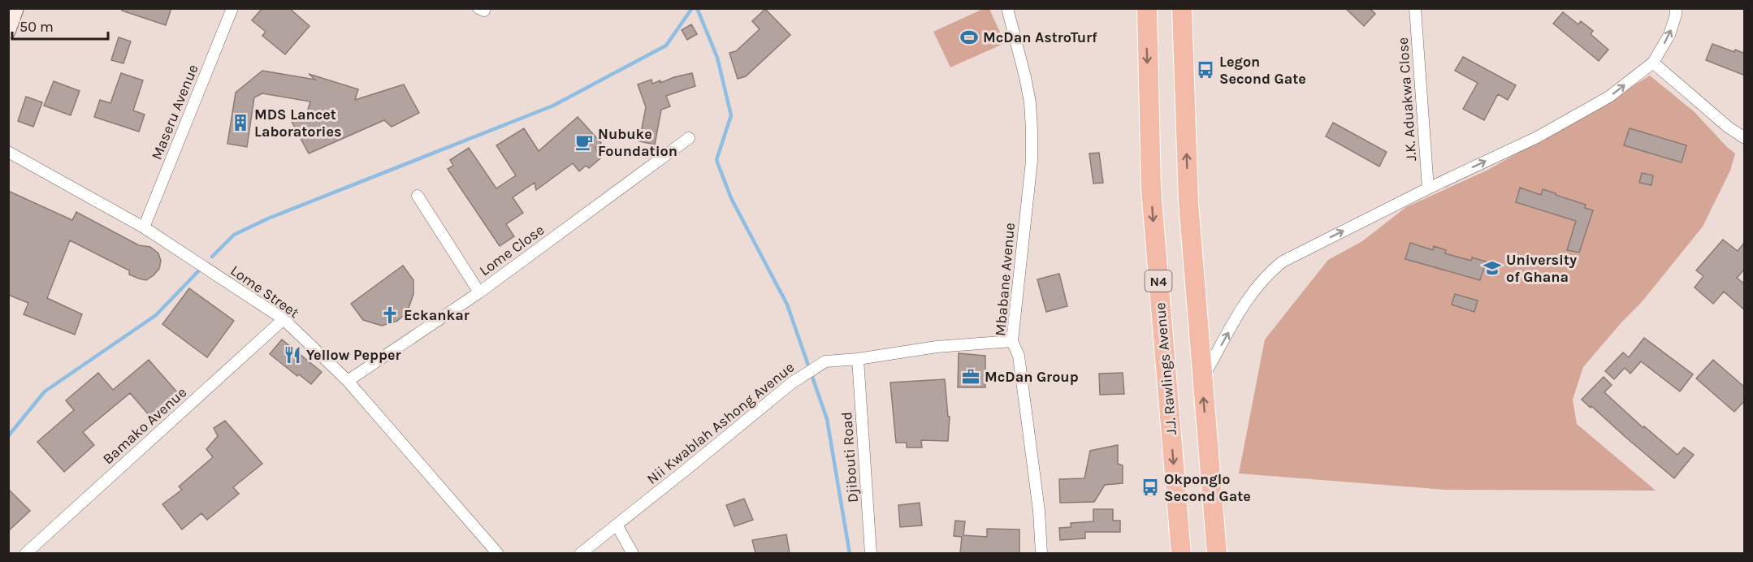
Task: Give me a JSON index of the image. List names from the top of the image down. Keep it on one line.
{"streets":{"highway":["N4","J.J. Rawlings Avenue"],"street":["J.K. Aduakwa Close","Maseru Avenue","Lome Close","Mbabane Avenue","Lome Street","Nii Kwablah Ashong Avenue","Bamako Avenue","Djibouti Road"]},"crossings":[["Maseru Avenue","Lome Street"],["Lome Close","Lome Street"],["Mbabane Avenue","Nii Kwablah Ashong Avenue"],["Lome Street","Bamako Avenue"],["Nii Kwablah Ashong Avenue","Djibouti Road"]],"places":{"sports":["McDan AstroTurf"],"bus stop":["Legon Second Gate","Okponglo Second Gate"],"building":["MDS Lancet Laboratories"],"cafe":["Nubuke Foundation"],"school or university":["University of Ghana"],"church":["Eckankar"],"restaurant":["Yellow Pepper"],"office":["McDan Group"]},"scale_bar":"50 m"}
